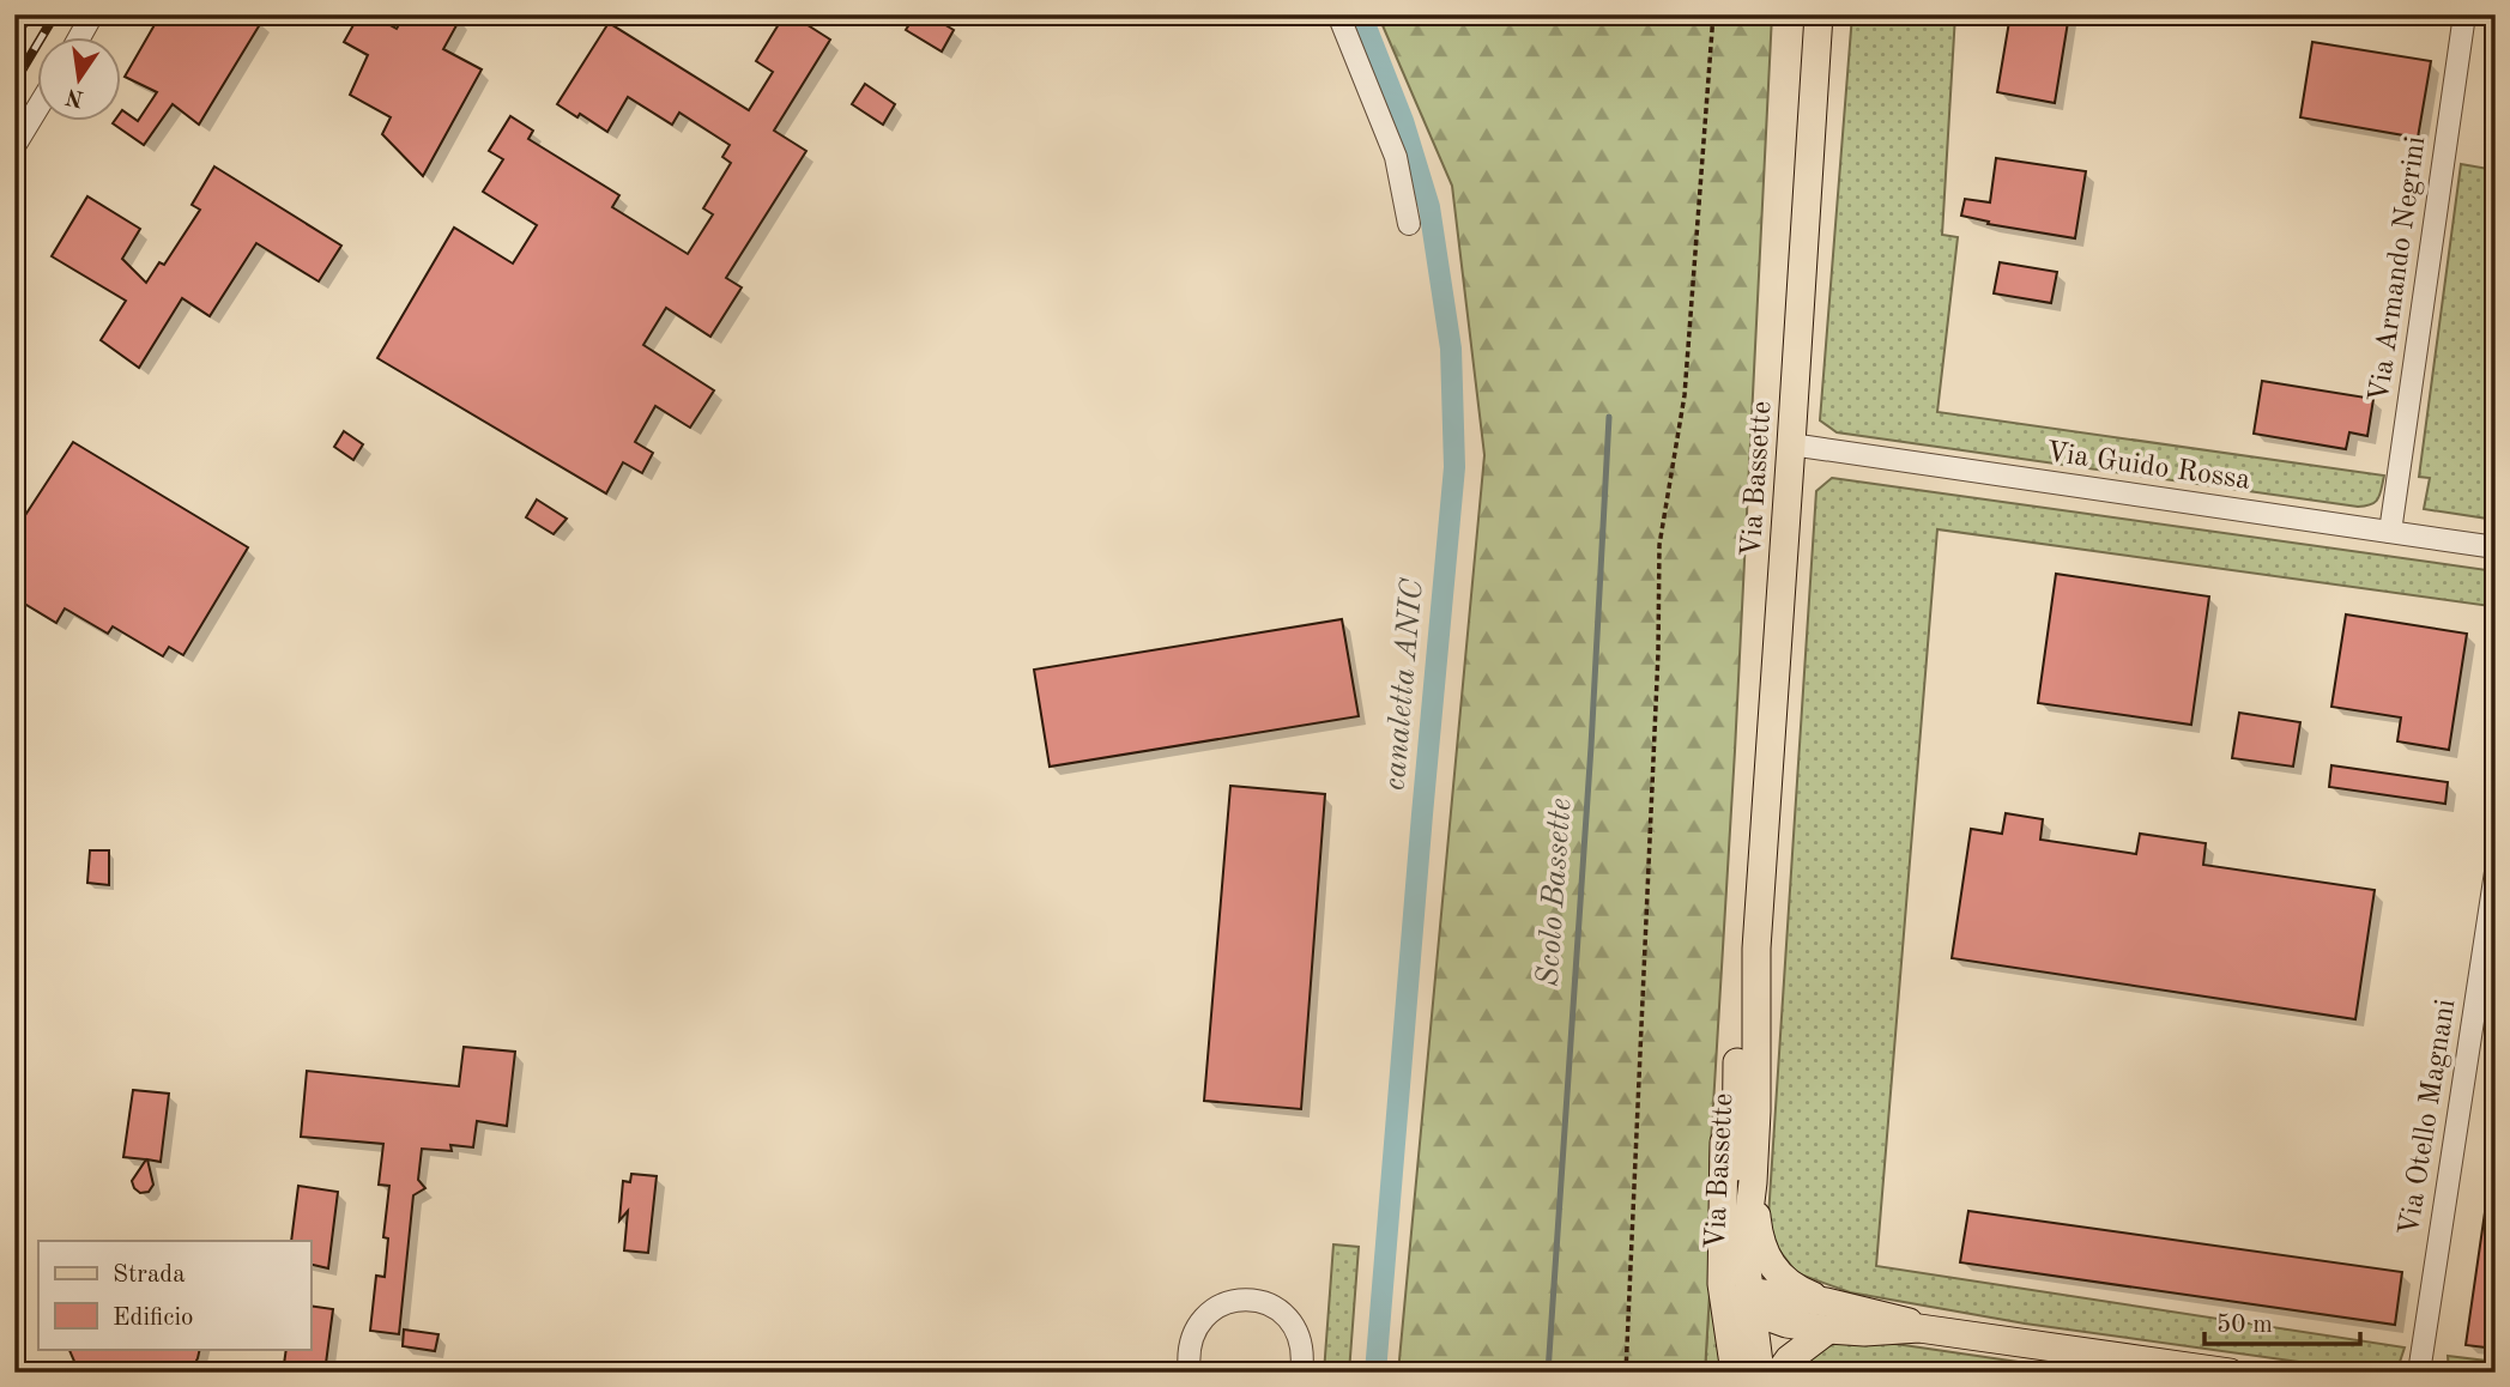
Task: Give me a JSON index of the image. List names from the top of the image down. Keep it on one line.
{"streets":{"main road":["Via Bassette"],"street":["Via Armando Negrini","Via Guido Rossa","Via Otello Magnani"]},"crossings":[["Via Armando Negrini","Via Guido Rossa"],["Via Guido Rossa","Via Bassette"]],"water":["canaletta ANIC","Scolo Bassette"],"legend":["Strada","Edificio"],"scale_bar":"50 m","north":"bottom"}
